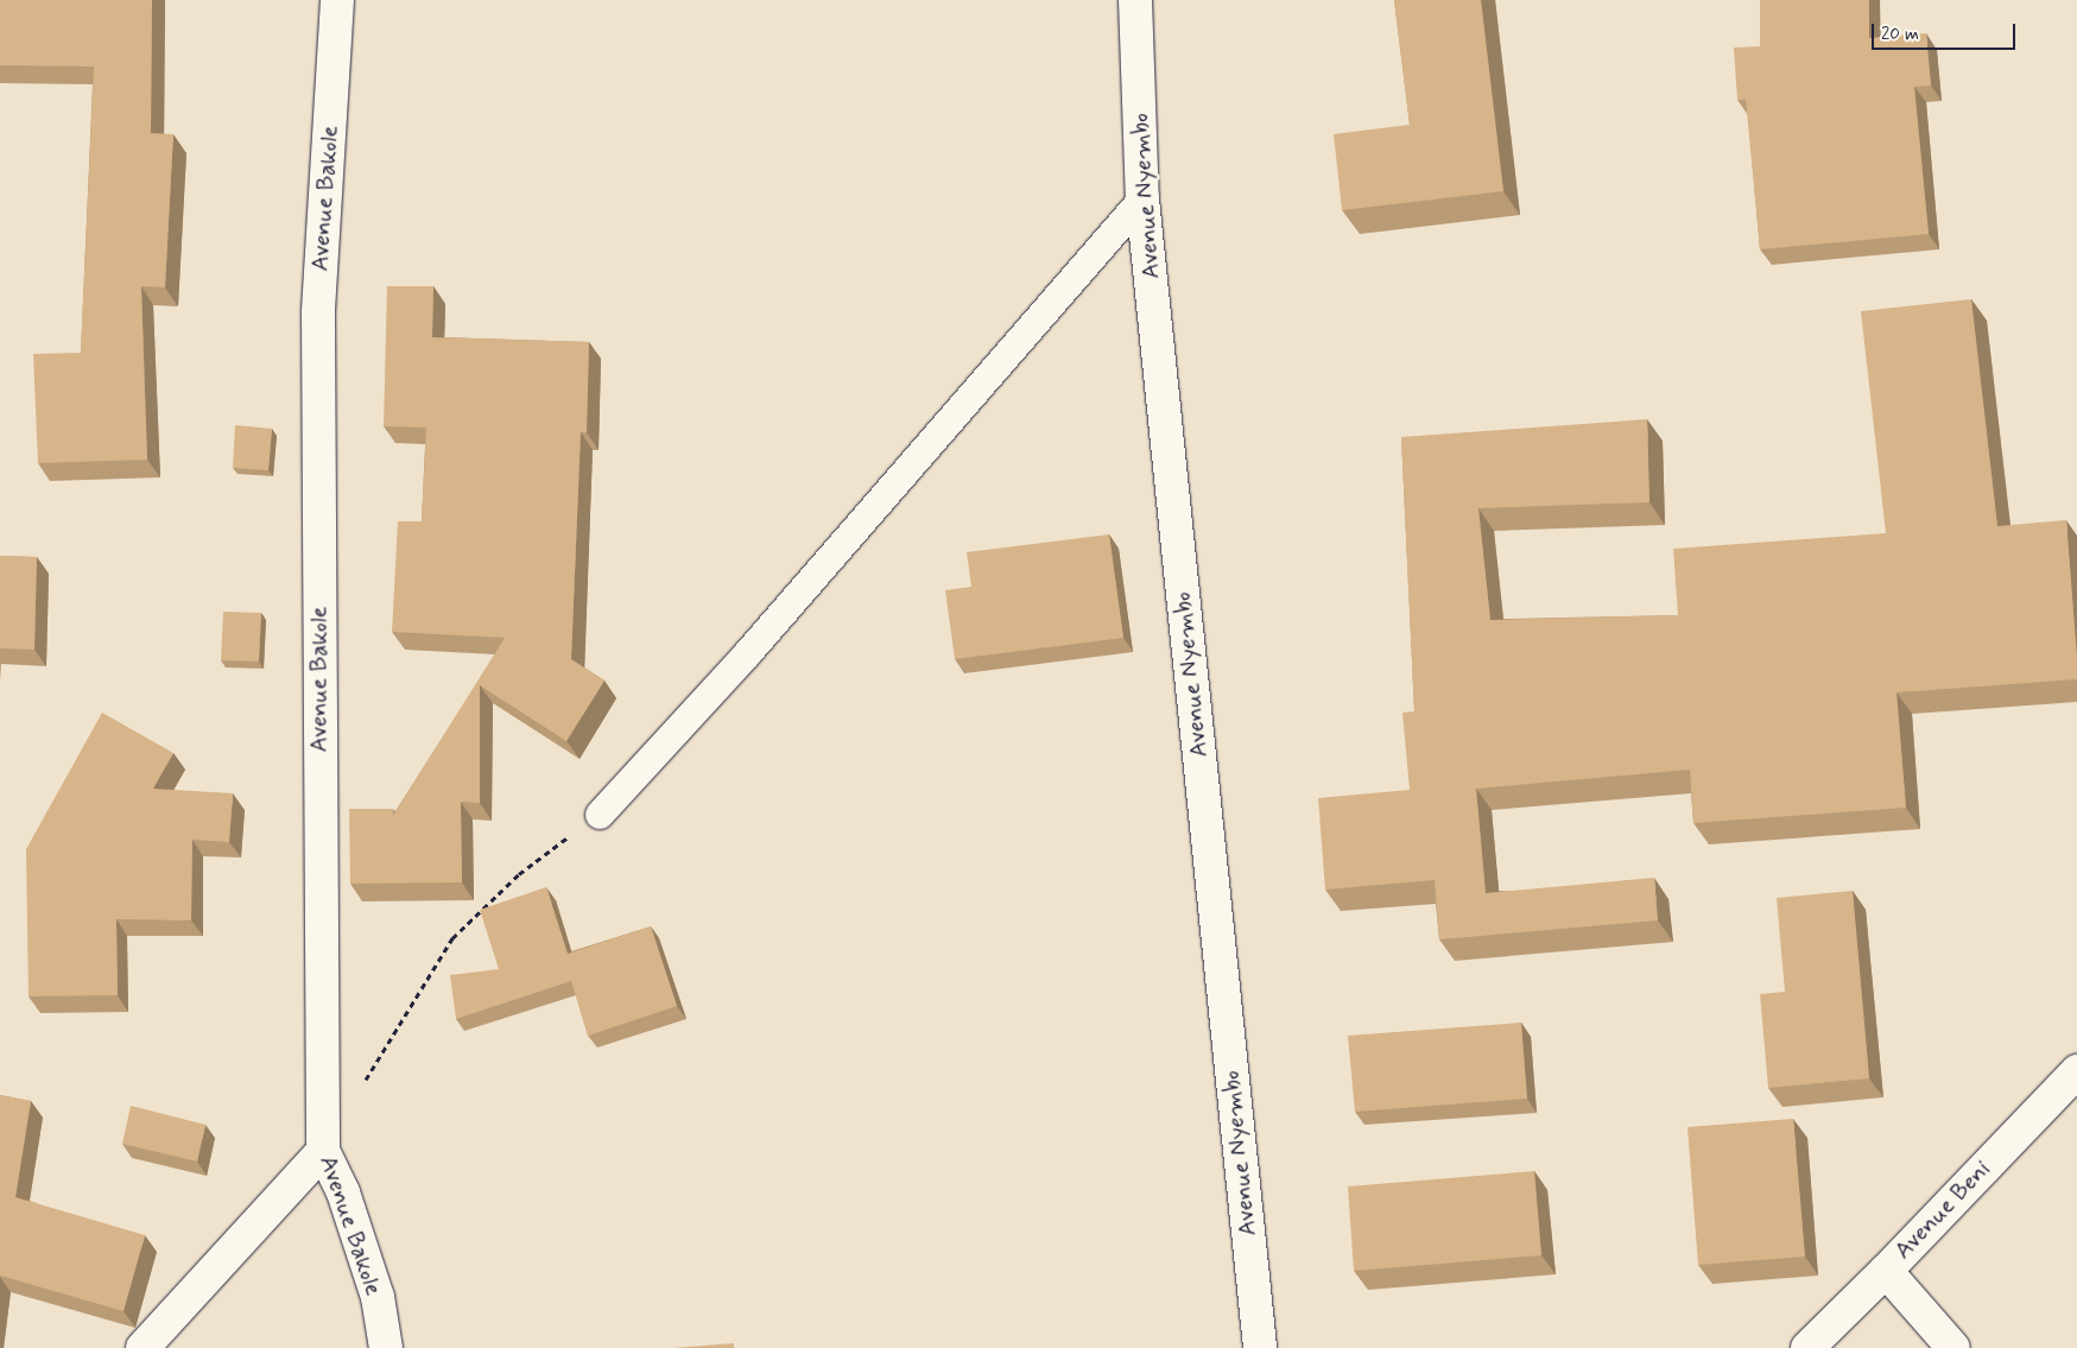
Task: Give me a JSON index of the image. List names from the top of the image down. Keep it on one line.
{"streets":{"street":["Avenue Nyembo","Avenue Bakole","Avenue Beni"]},"scale_bar":"20 m"}
